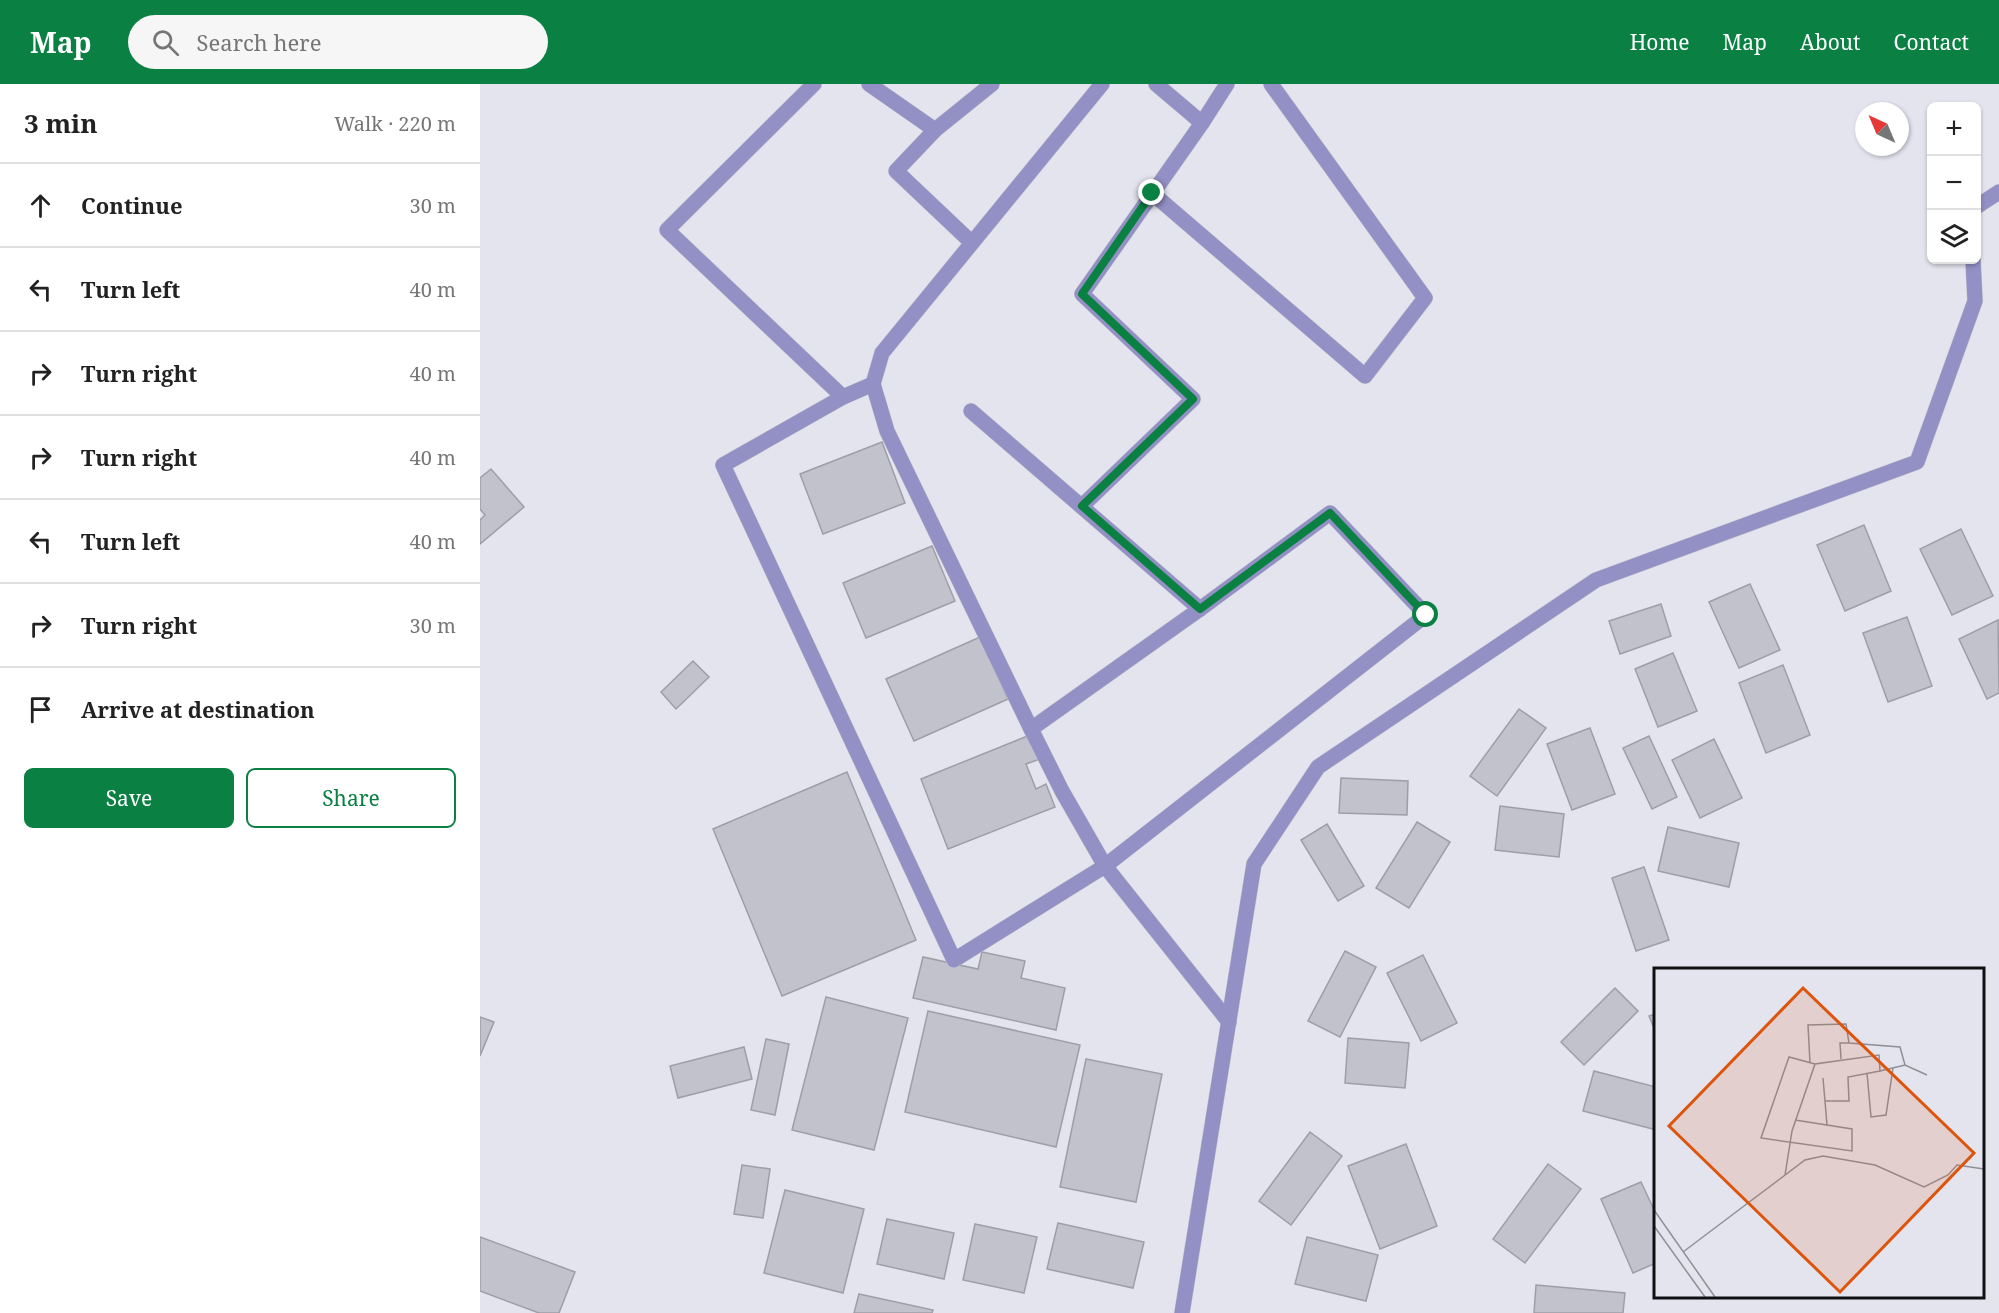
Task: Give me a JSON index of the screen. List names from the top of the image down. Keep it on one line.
{"north":"top left","page":{"header":"Map","search":"Search here","nav":["Home","Map","About","Contact"],"heading":["3 min","Walk · 220 m"],"map_buttons":["+","−"],"list":[["Continue","30 m"],["Turn left","40 m"],["Turn right","40 m"],["Turn right","40 m"],["Turn left","40 m"],["Turn right","30 m"],"Arrive at destination"],"buttons":["Save","Share"]}}
